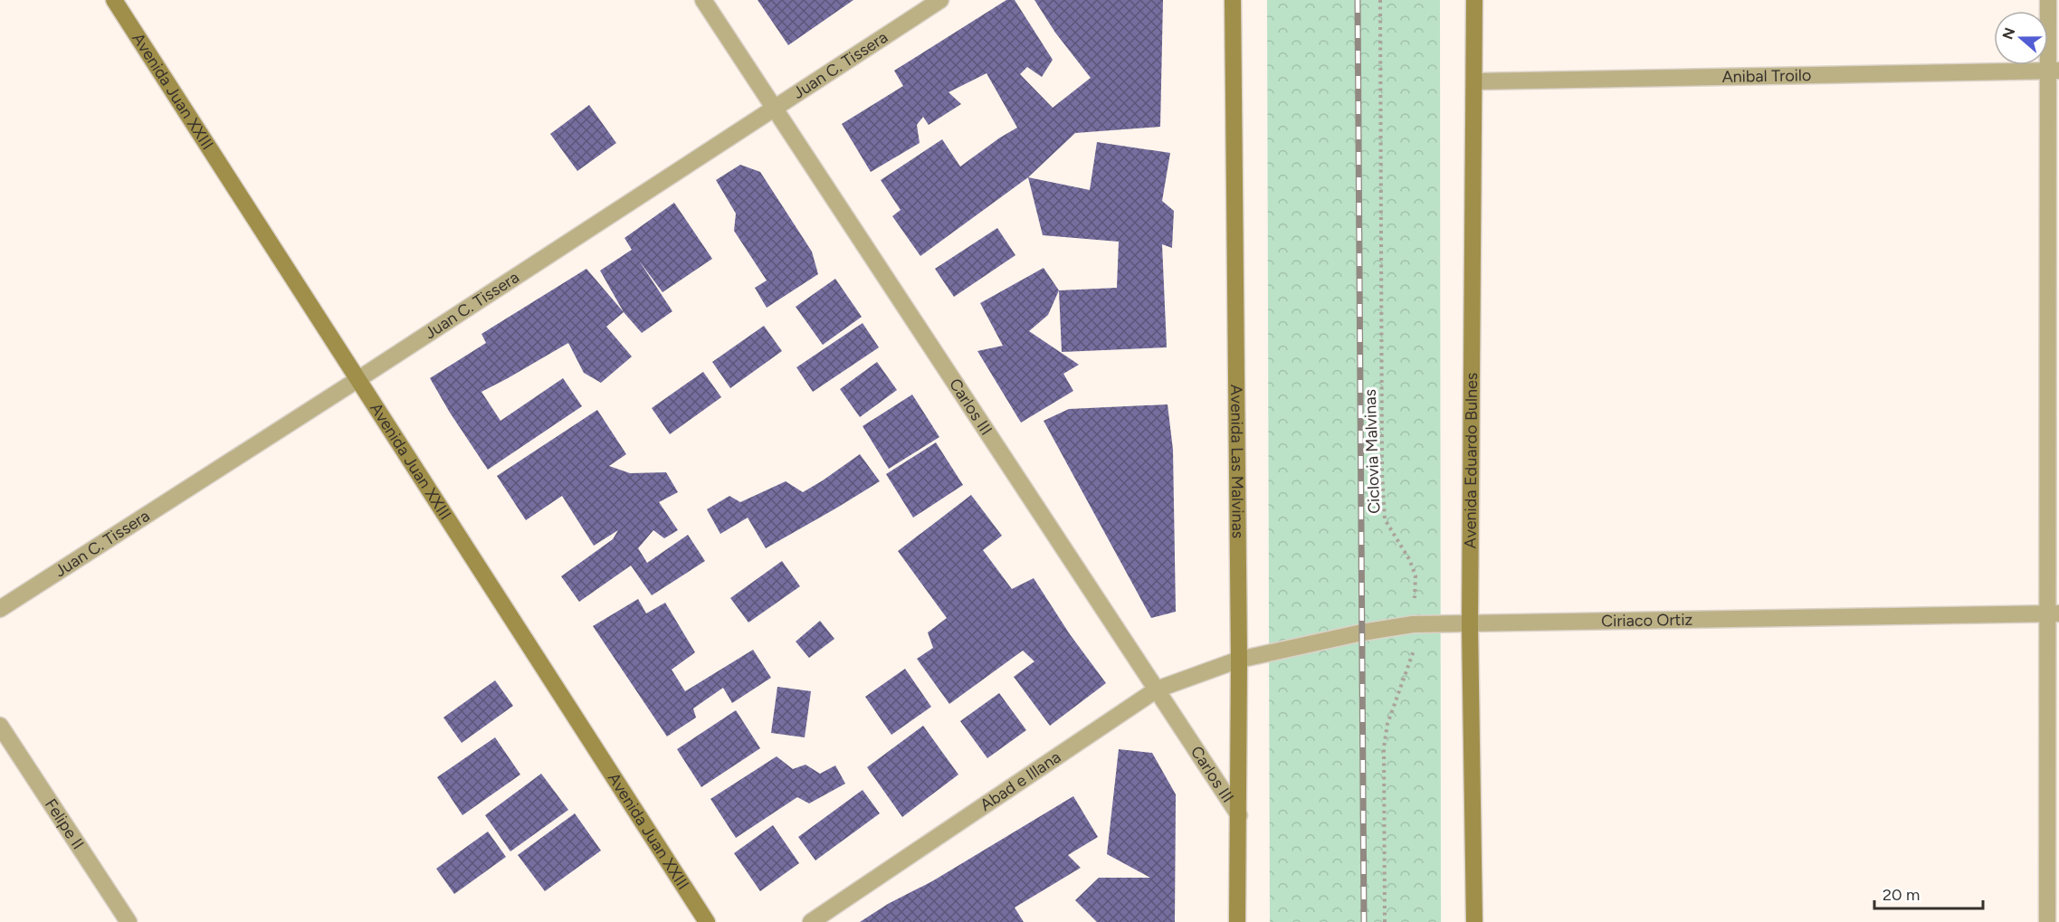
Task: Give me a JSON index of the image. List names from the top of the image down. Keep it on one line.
{"streets":{"main road":["Avenida Juan XXIII","Avenida Las Malvinas","Avenida Eduardo Bulnes"],"street":["Juan C. Tissera","Anibal Troilo","Carlos III","Ciriaco Ortiz","Abad e Illana","Felipe II"],"path":["Ciclovia Malvinas"]},"crossings":[["Juan C. Tissera","Avenida Juan XXIII"],["Juan C. Tissera","Carlos III"],["Anibal Troilo","Avenida Eduardo Bulnes"],["Carlos III","Avenida Las Malvinas"],["Carlos III","Abad e Illana"],["Ciclovia Malvinas","Ciriaco Ortiz"],["Avenida Las Malvinas","Ciriaco Ortiz"],["Avenida Las Malvinas","Abad e Illana"],["Avenida Eduardo Bulnes","Ciriaco Ortiz"],["Ciriaco Ortiz","Abad e Illana"]],"scale_bar":"20 m","north":"left"}
